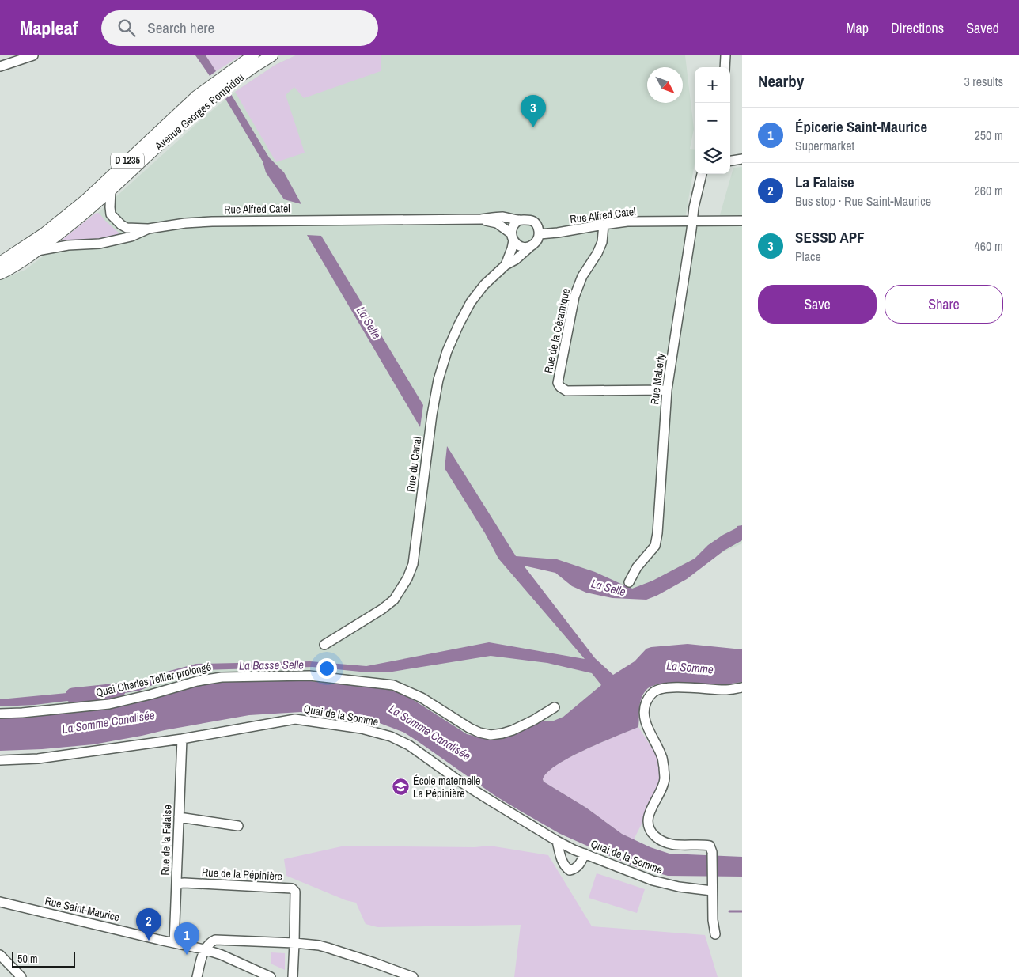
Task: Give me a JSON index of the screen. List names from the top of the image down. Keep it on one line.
{"streets":{"main road":["Avenue Georges Pompidou","D 1235"],"street":["Rue Alfred Catel","Rue de la Céramique","Rue Maberly","Rue du Canal","Quai Charles Tellier prolongé","Quai de la Somme","Rue de la Falaise","Rue de la Pépinière","Rue Saint-Maurice"]},"crossings":[["Avenue Georges Pompidou","Rue Alfred Catel"],["Rue Alfred Catel","Rue de la Céramique"],["Rue Alfred Catel","Rue Maberly"],["Rue Alfred Catel","Rue du Canal"],["Rue de la Céramique","Rue Maberly"],["Quai de la Somme","Rue de la Falaise"],["Rue de la Falaise","Rue de la Pépinière"],["Rue de la Falaise","Rue Saint-Maurice"]],"water":["La Selle","La Basse Selle","La Somme","La Somme Canalisée"],"places":{"school or university":["École maternelle La Pépinière"]},"scale_bar":"50 m","north":"bottom right","page":{"header":"Mapleaf","search":"Search here","nav":["Map","Directions","Saved"],"heading":["Nearby","3 results"],"map_buttons":["+","−"],"pins":["3","2","1"],"list":[{"mark":"1","name":"Épicerie Saint-Maurice","note":"Supermarket","value":"250 m"},{"mark":"2","name":"La Falaise","note":"Bus stop · Rue Saint-Maurice","value":"260 m"},{"mark":"3","name":"SESSD APF","note":"Place","value":"460 m"}],"buttons":["Save","Share"],"scale":"50 m"}}
